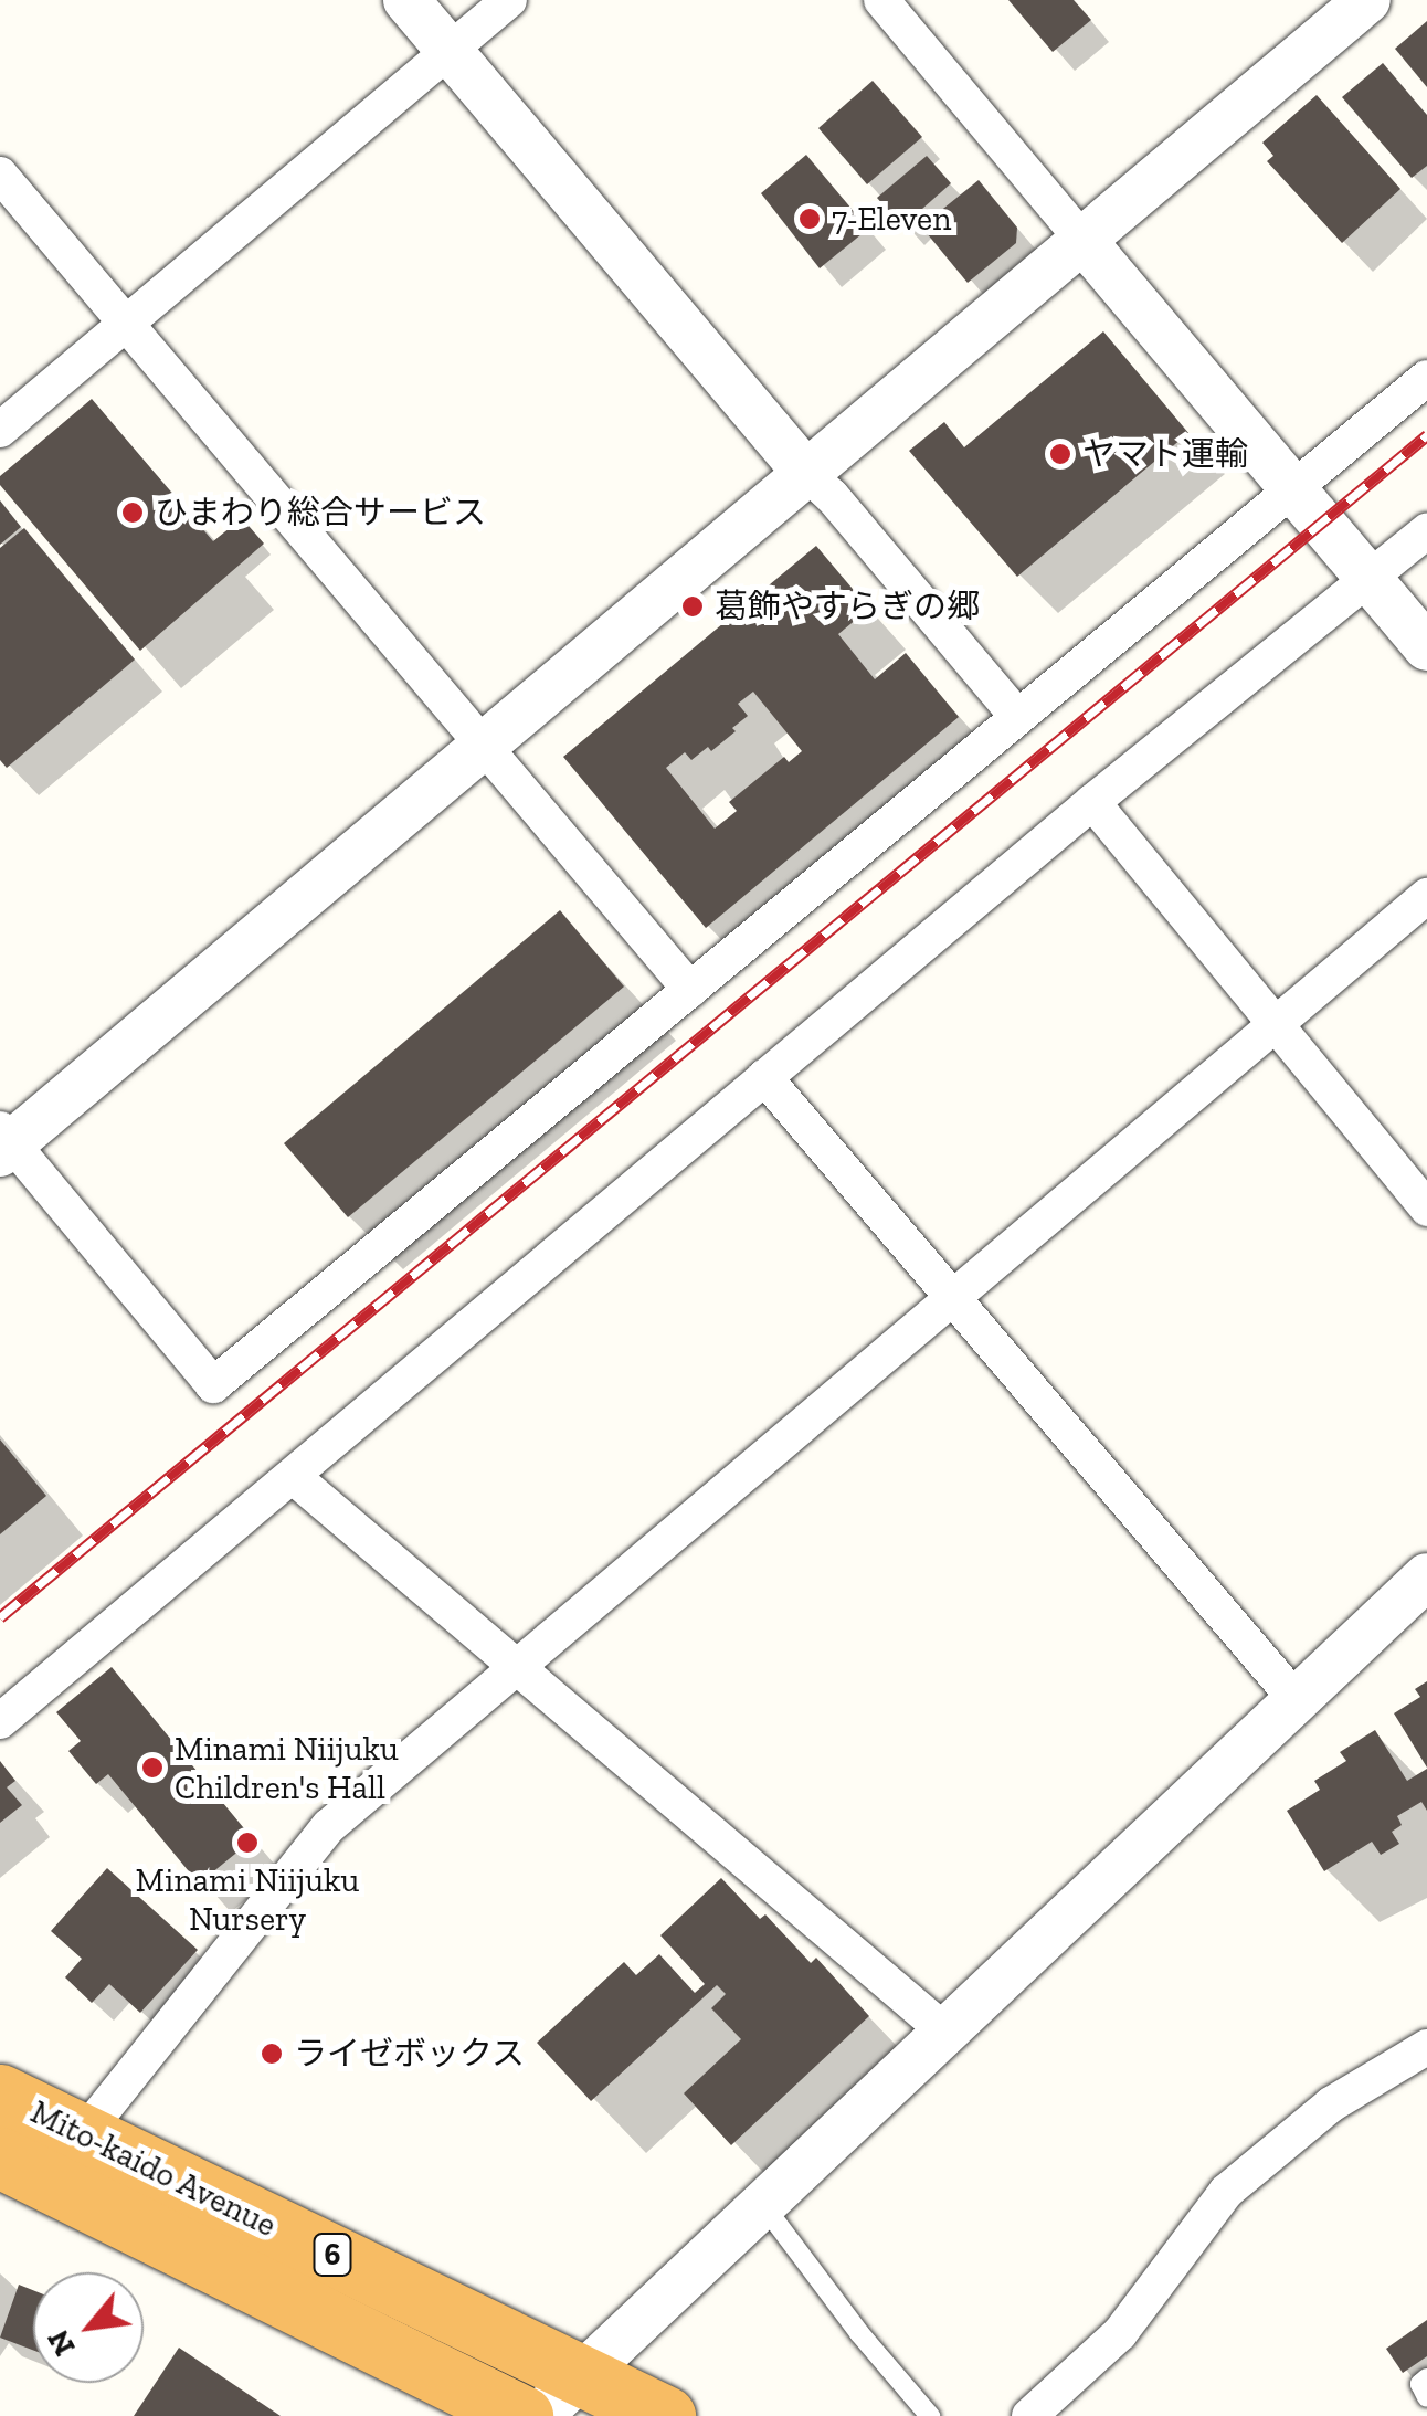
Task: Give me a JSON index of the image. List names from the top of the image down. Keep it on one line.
{"streets":{"highway":["Mito-kaido Avenue","6"]},"places":["7-Eleven","ヤマト運輸","ひまわり総合サービス","葛飾やすらぎの郷","Minami Niijuku Children's Hall","Minami Niijuku Nursery","ライゼボックス"],"north":"bottom left"}
